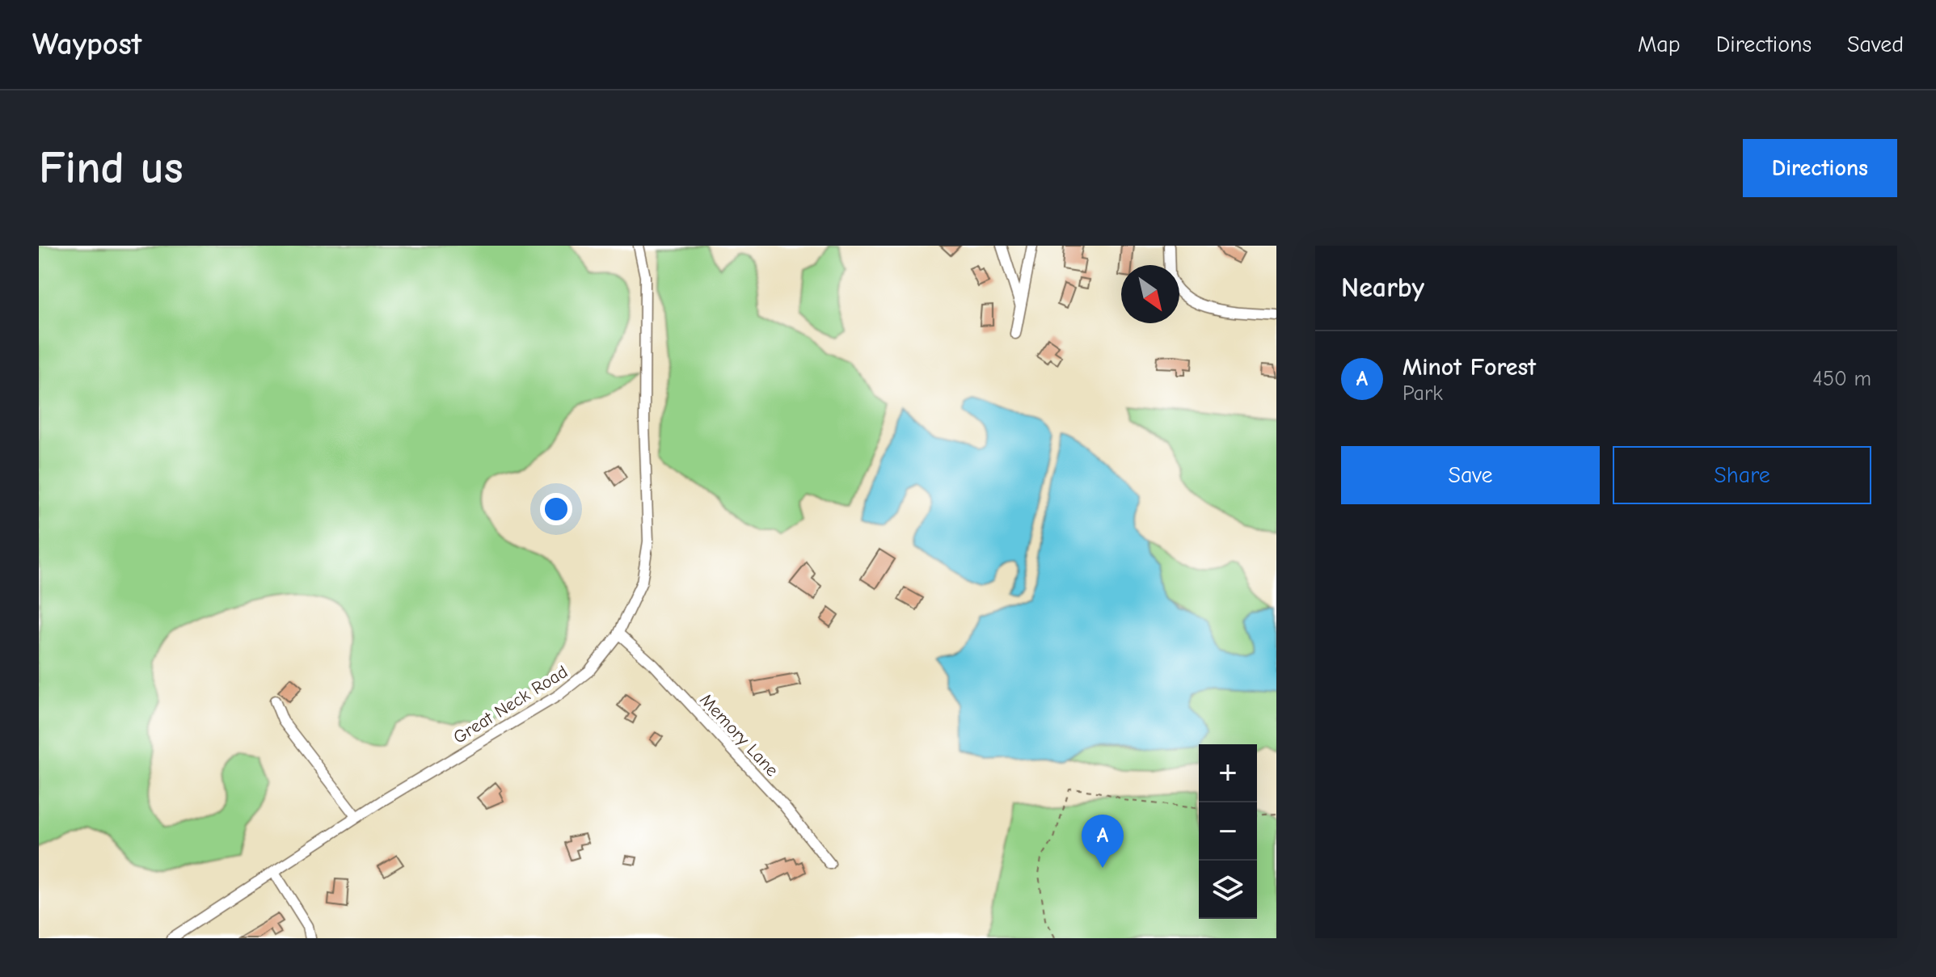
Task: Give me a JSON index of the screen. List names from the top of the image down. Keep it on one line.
{"streets":{"street":["Great Neck Road","Memory Lane"]},"crossings":[["Great Neck Road","Memory Lane"]],"north":"bottom right","page":{"header":"Waypost","nav":["Map","Directions","Saved"],"buttons":["Directions",["Save","Share"]],"title":"Find us","heading":"Nearby","list":[{"mark":"A","name":"Minot Forest","note":"Park","value":"450 m"}],"map_buttons":["+","−"],"pins":"A"}}
